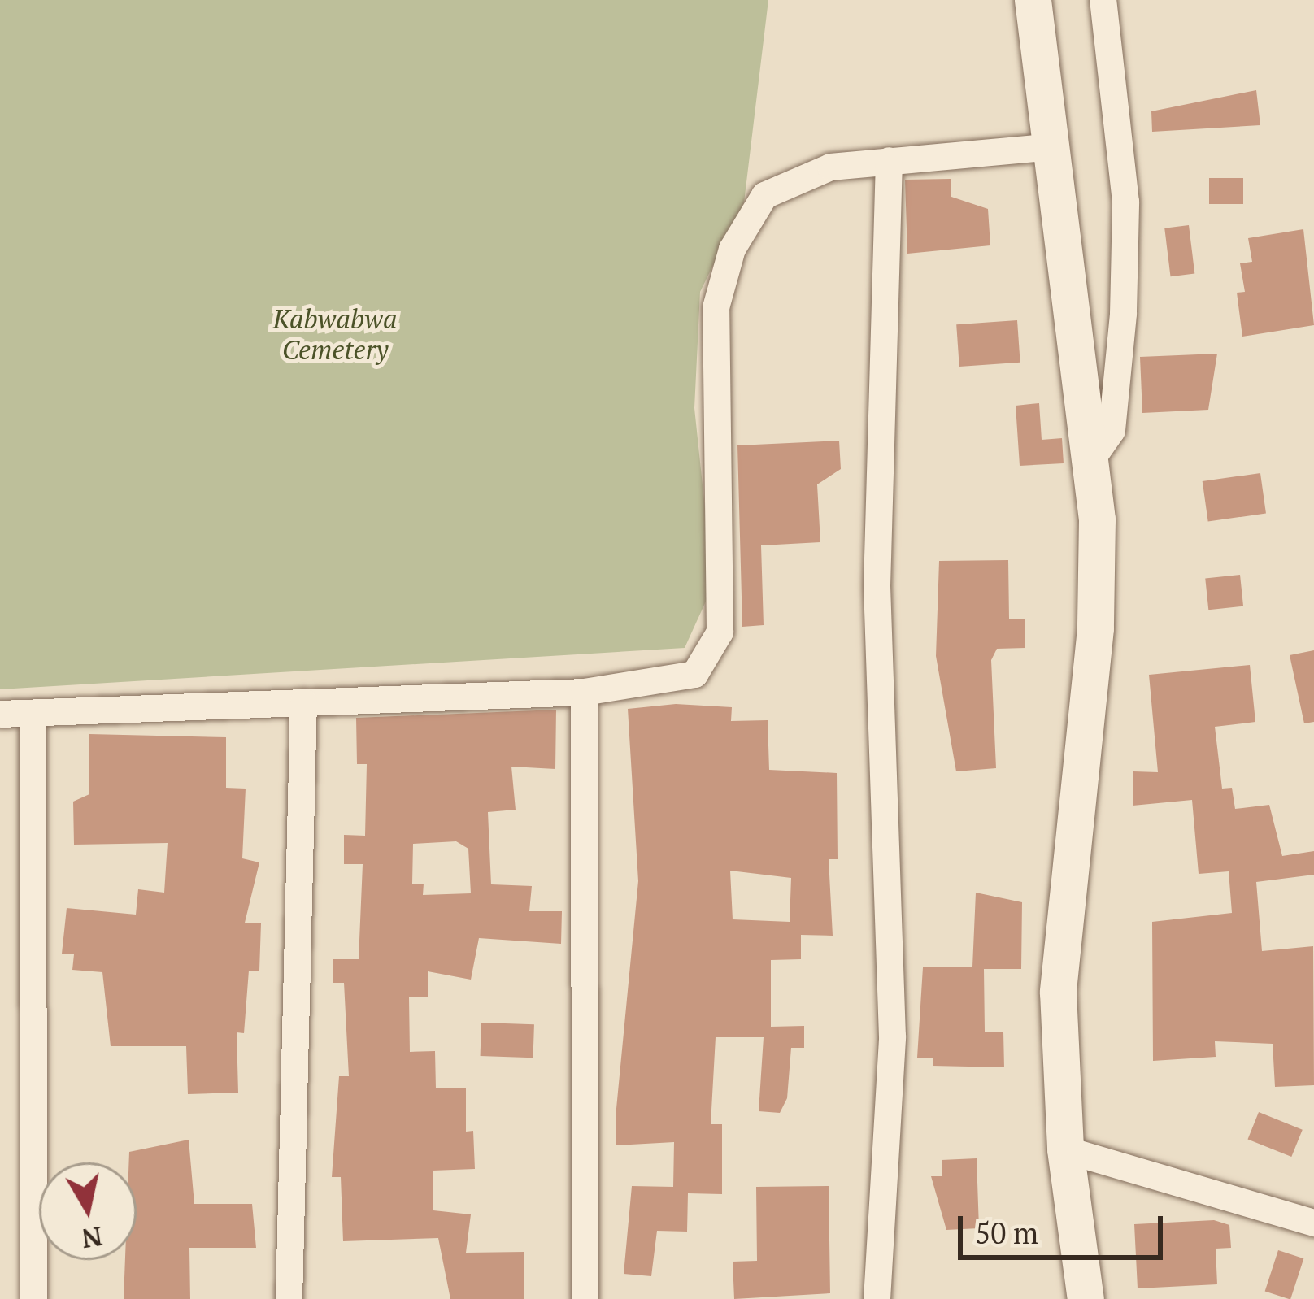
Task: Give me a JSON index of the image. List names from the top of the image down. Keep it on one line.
{"parks":["Kabwabwa Cemetery"],"scale_bar":"50 m","north":"bottom"}
